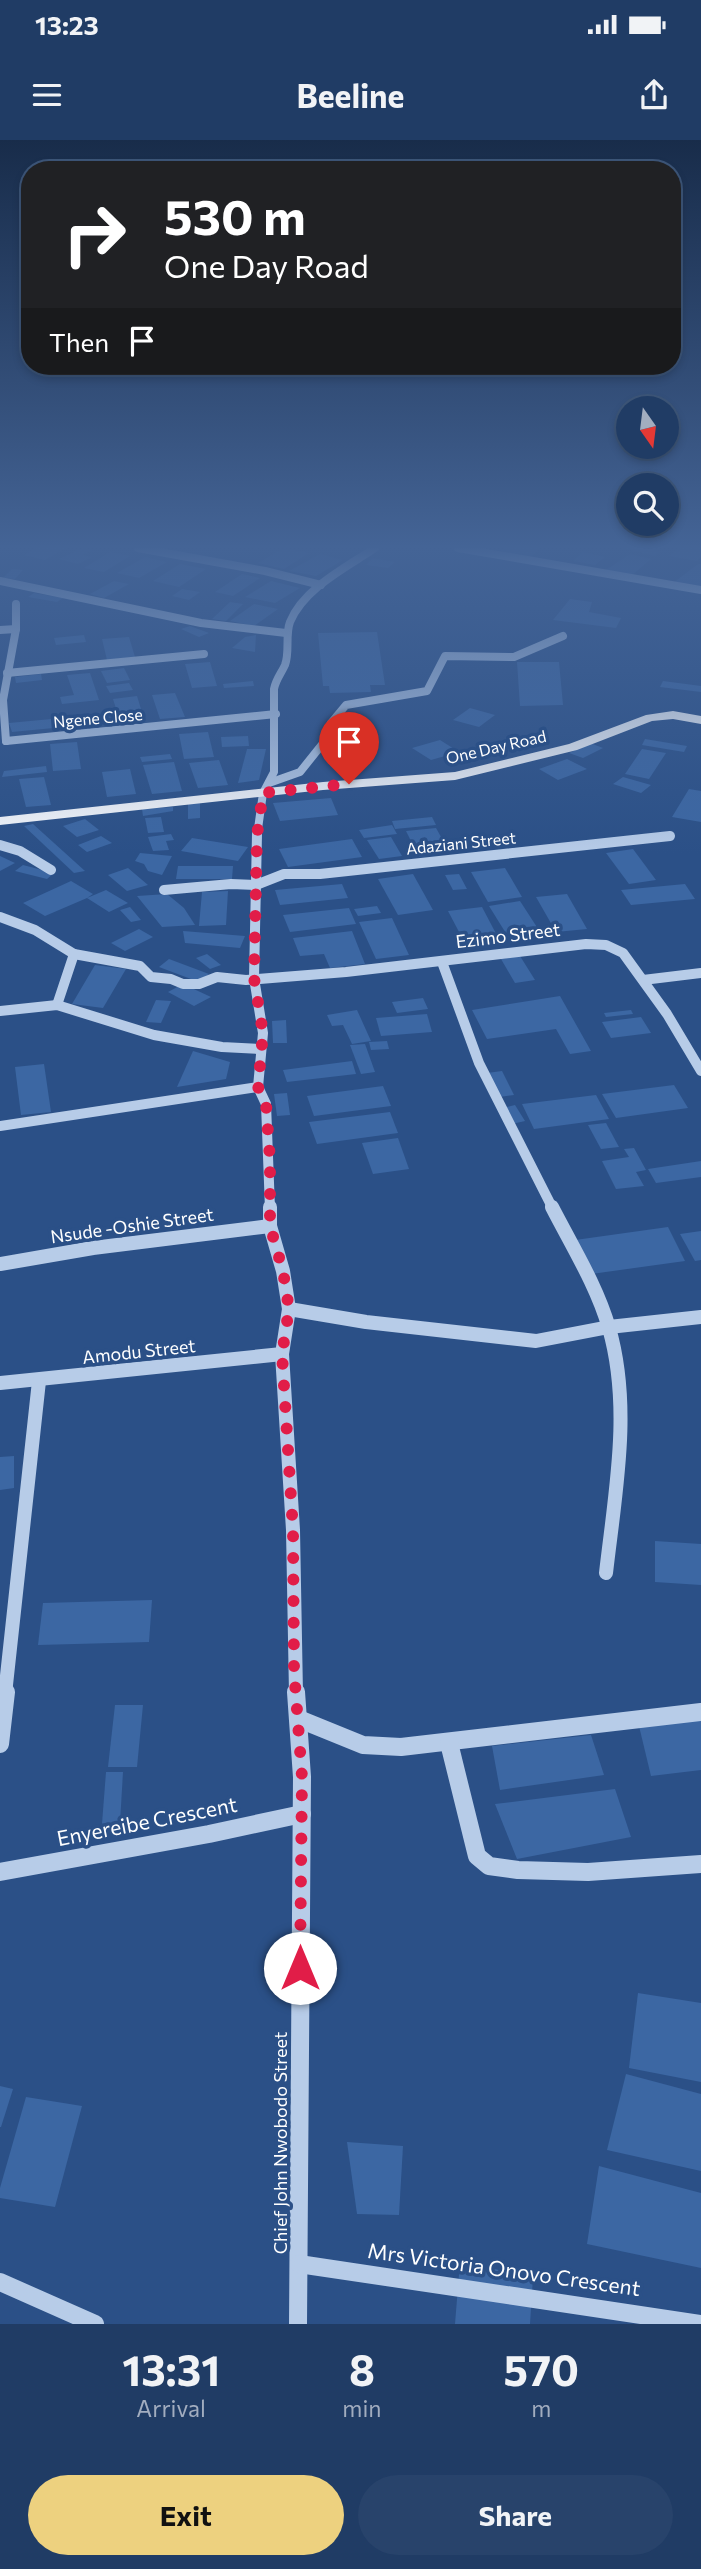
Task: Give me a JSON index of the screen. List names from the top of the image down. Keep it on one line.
{"streets":{"main road":["One Day Road"],"street":["Ngene Close","Adaziani Street","Ezimo Street","Nsude -Oshie Street","Amodu Street","Enyereibe Crescent","Chief John Nwobodo Street","Mrs Victoria Onovo Crescent"]},"crossings":[["Ngene Close","Chief John Nwobodo Street"],["One Day Road","Chief John Nwobodo Street"],["Adaziani Street","Chief John Nwobodo Street"],["Ezimo Street","Chief John Nwobodo Street"],["Nsude -Oshie Street","Chief John Nwobodo Street"],["Amodu Street","Chief John Nwobodo Street"],["Enyereibe Crescent","Chief John Nwobodo Street"],["Chief John Nwobodo Street","Mrs Victoria Onovo Crescent"]],"north":"bottom","page":{"status":"13:23","header":"Beeline","turn":["530 m","One Day Road"],"then":"Then","eta":["13:31","Arrival","8","min","570","m"],"buttons":["Exit","Share"]}}
